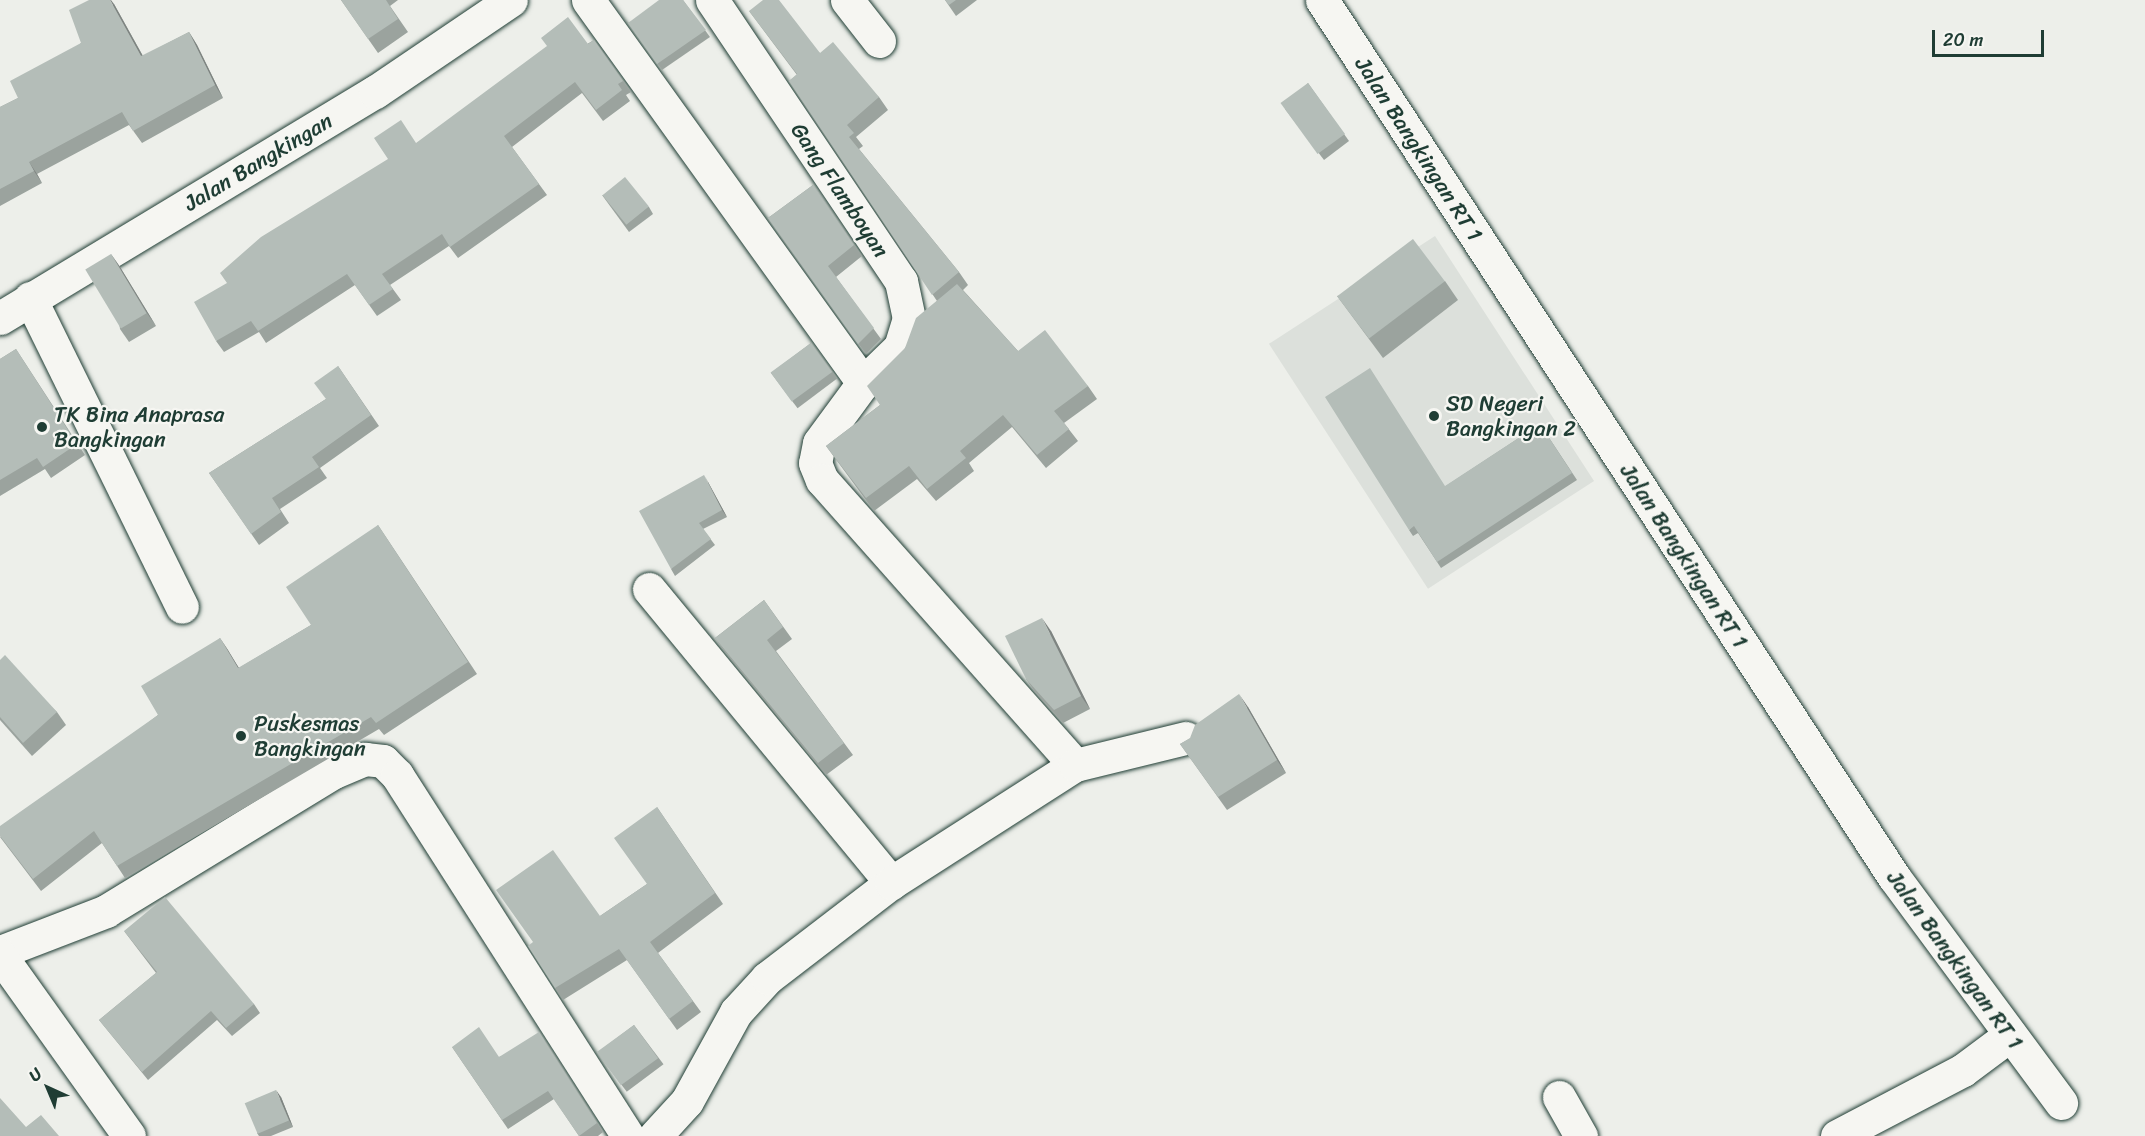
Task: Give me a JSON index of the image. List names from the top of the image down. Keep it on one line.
{"streets":{"street":["Jalan Bangkingan RT 1","Jalan Bangkingan","Gang Flamboyan"]},"places":["SD Negeri Bangkingan 2","TK Bina Anaprasa Bangkingan","Puskesmas Bangkingan"],"scale_bar":"20 m","north":"top left"}
